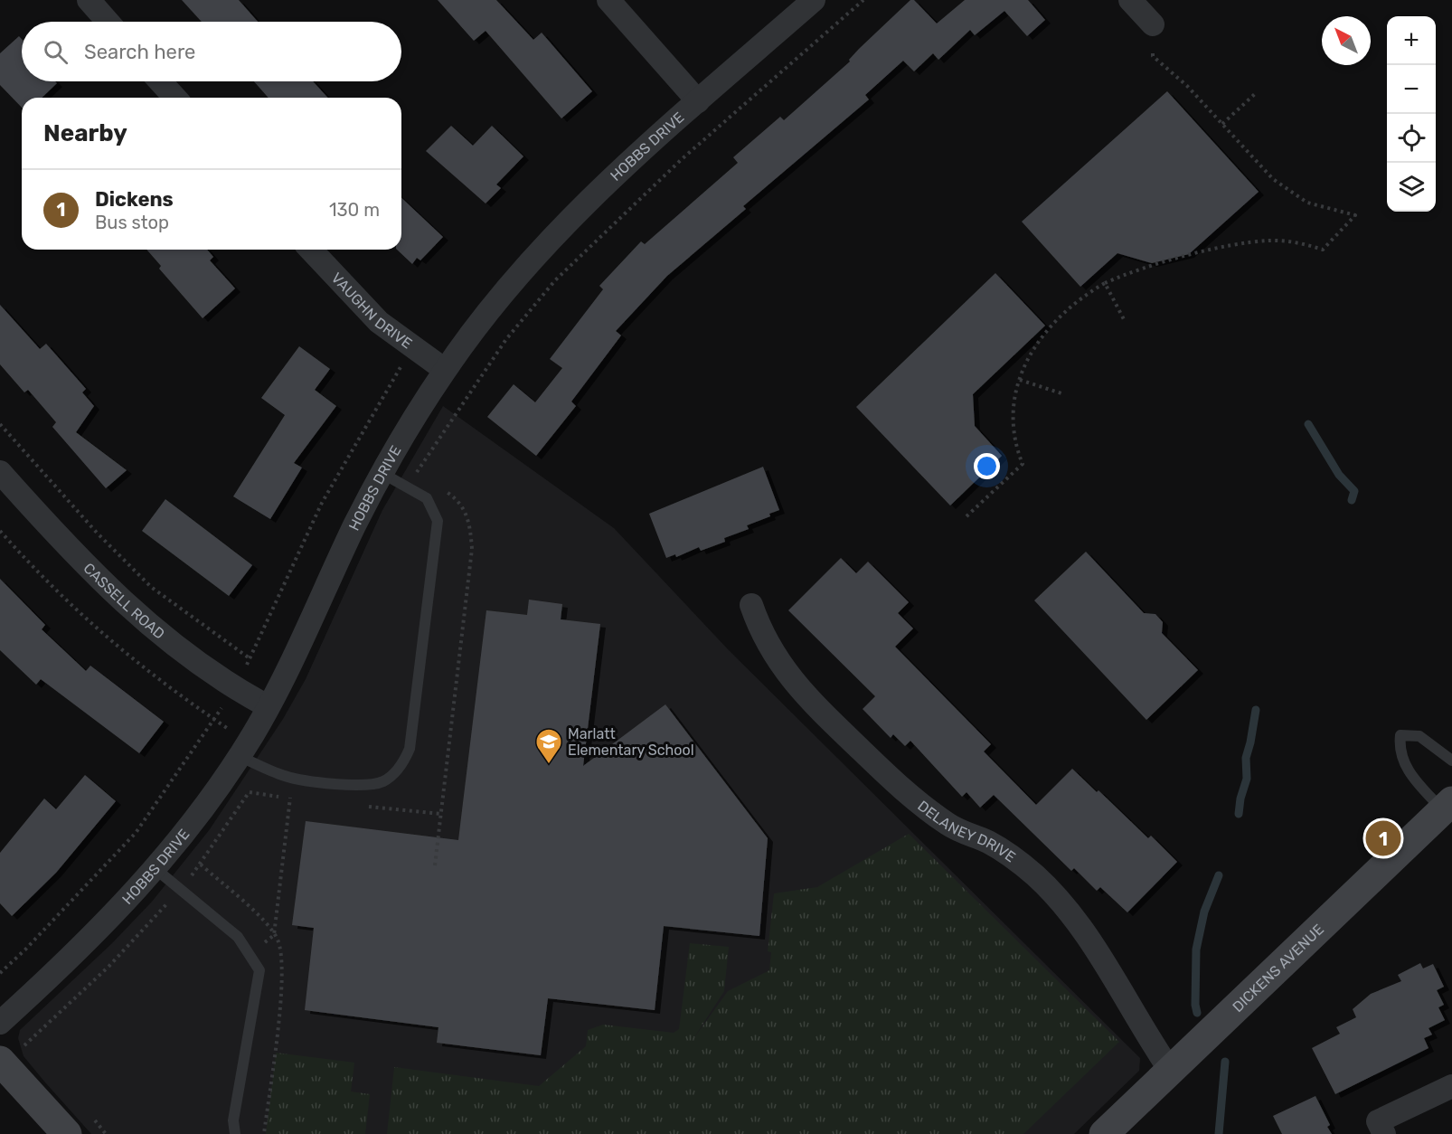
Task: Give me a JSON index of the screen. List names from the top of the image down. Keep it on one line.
{"streets":{"street":["HOBBS DRIVE","VAUGHN DRIVE","CASSELL ROAD","DELANEY DRIVE","DICKENS AVENUE"]},"crossings":[["HOBBS DRIVE","VAUGHN DRIVE"],["HOBBS DRIVE","CASSELL ROAD"],["DELANEY DRIVE","DICKENS AVENUE"]],"places":{"school or university":["Marlatt Elementary School"]},"north":"top left","page":{"map_buttons":["+","−"],"search":"Search here","heading":"Nearby","list":[{"mark":"1","name":"Dickens","note":"Bus stop","value":"130 m"}],"pins":"1"}}
